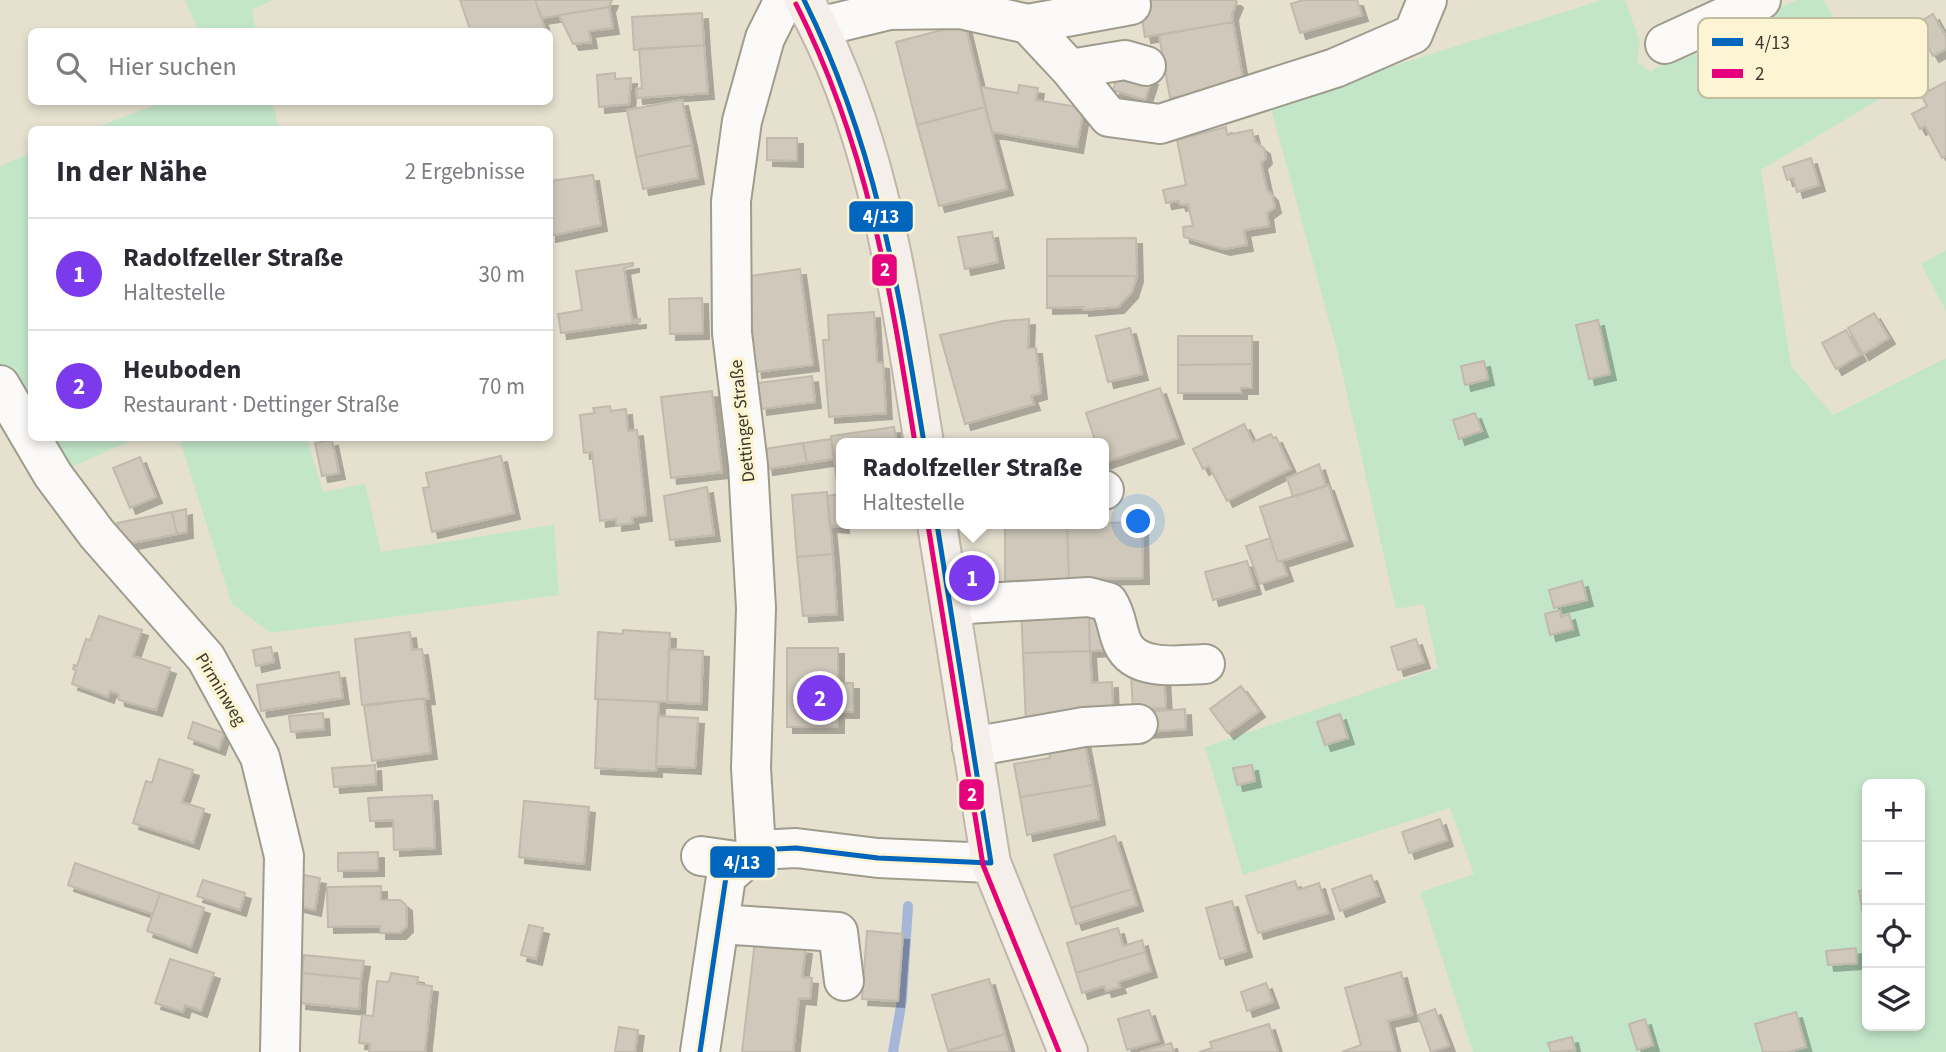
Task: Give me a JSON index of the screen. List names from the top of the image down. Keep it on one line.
{"streets":{"street":["Dettinger Straße","Pirminweg"]},"lines":["transit line 4/13","transit line 2"],"legend":["4/13","2"],"page":{"search":"Hier suchen","heading":["In der Nähe","2 Ergebnisse"],"list":[{"mark":"1","name":"Radolfzeller Straße","note":"Haltestelle","value":"30 m"},{"mark":"2","name":"Heuboden","note":"Restaurant · Dettinger Straße","value":"70 m"}],"popup":["Radolfzeller Straße","Haltestelle"],"pins":["1","2"],"map_buttons":["+","−"]}}
